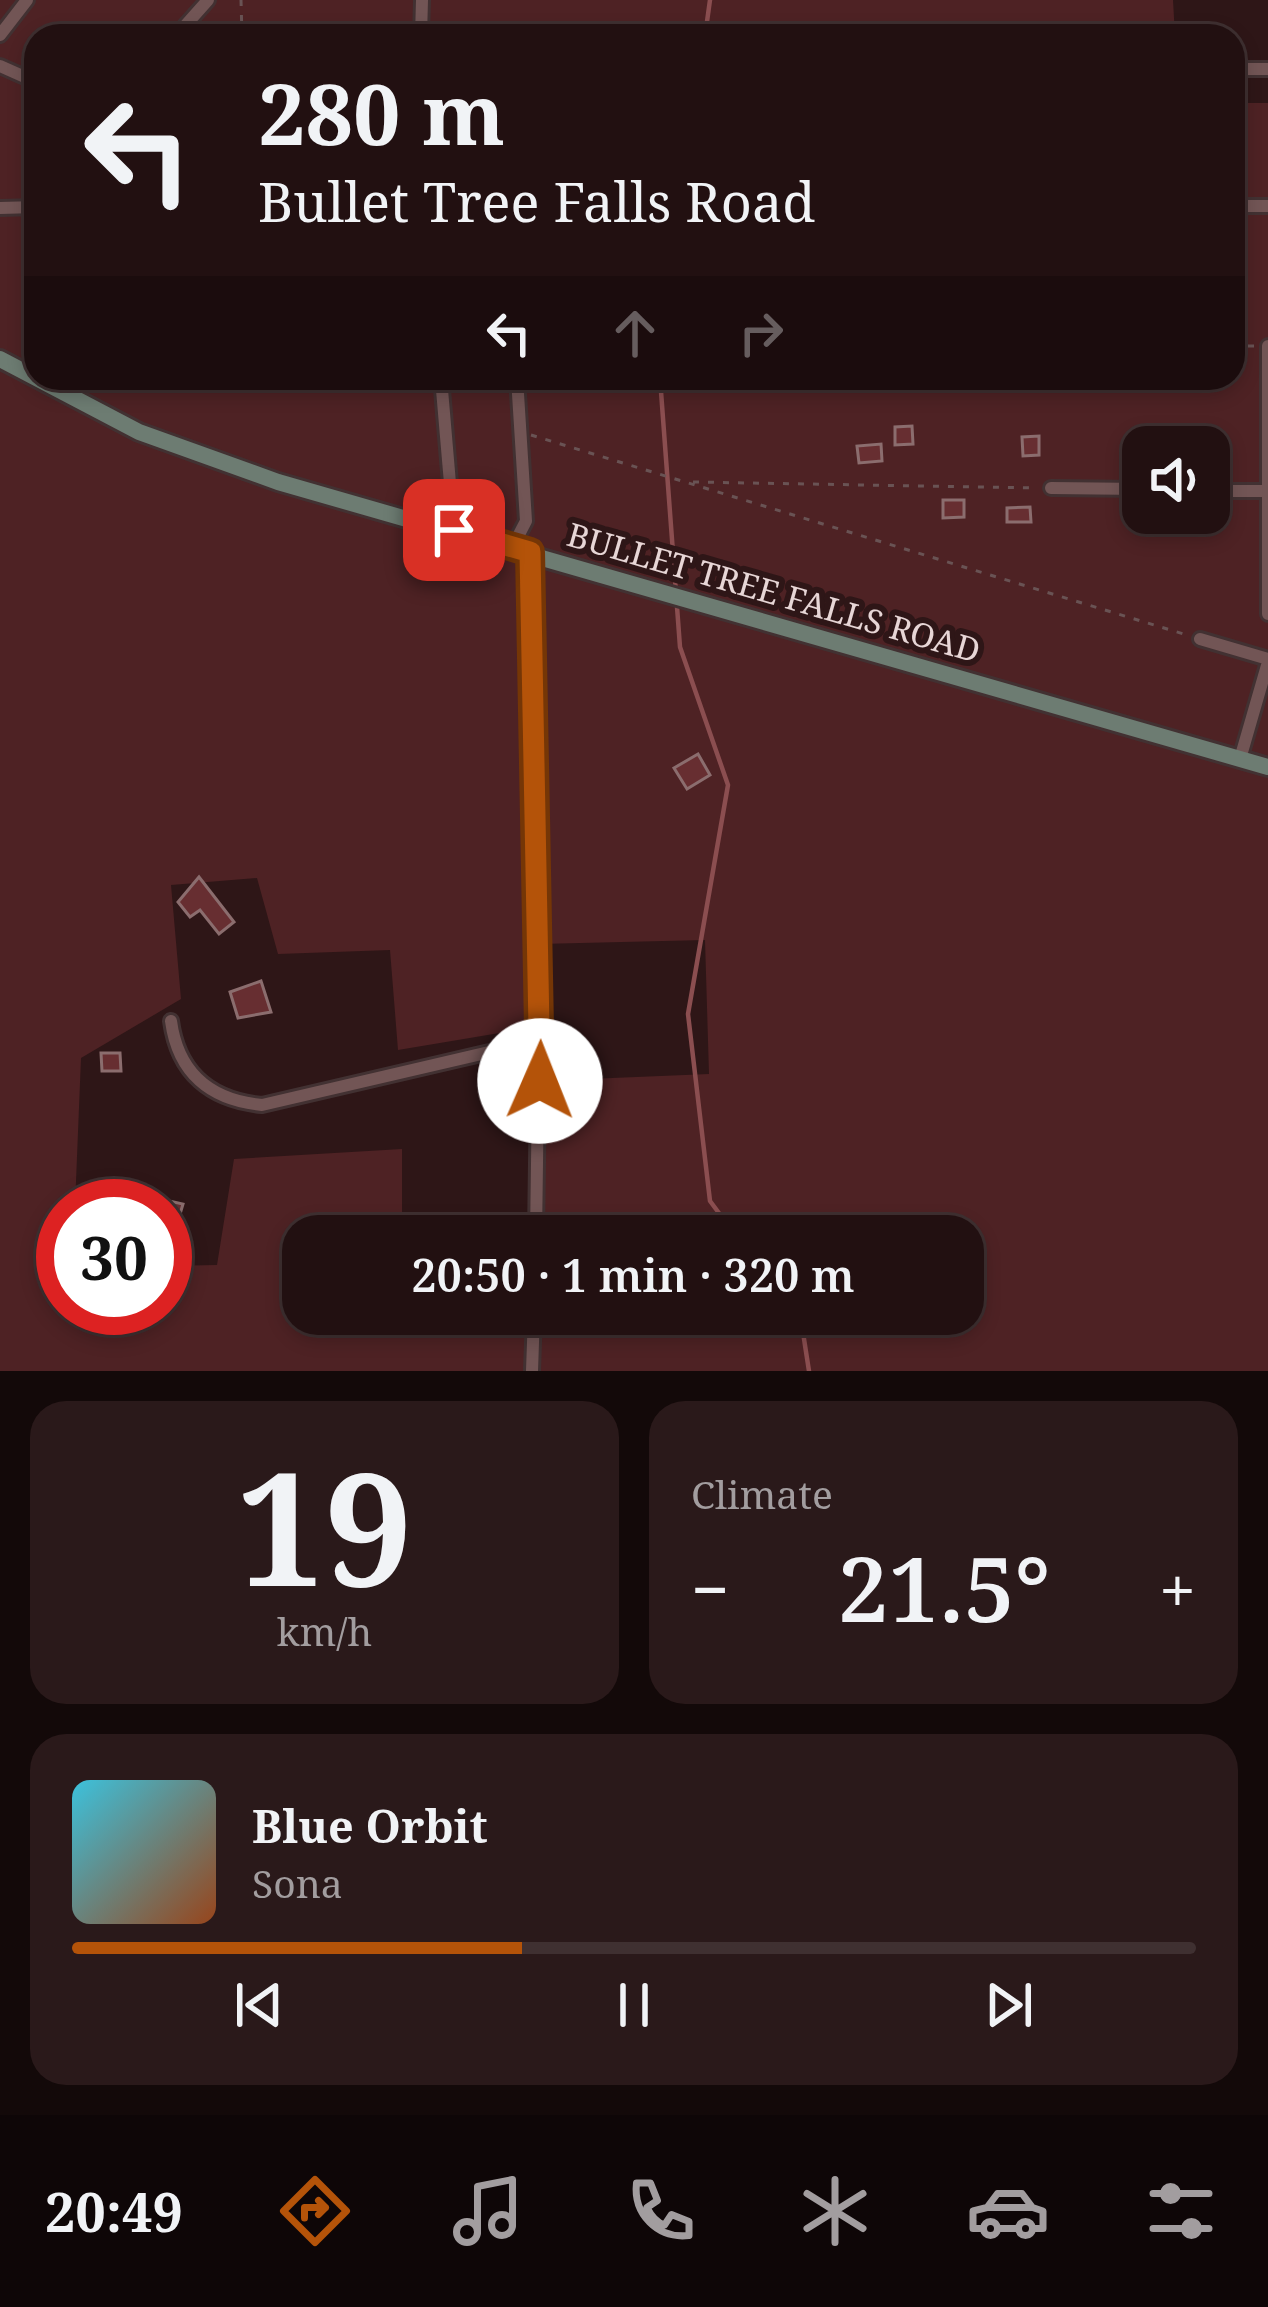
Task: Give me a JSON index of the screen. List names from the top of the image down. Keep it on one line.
{"streets":{"main road":["BULLET TREE FALLS ROAD"]},"page":{"turn":["280 m","Bullet Tree Falls Road"],"limit":"30","trip":"20:50 · 1 min · 320 m","tile":[["19","km/h"],"Climate"],"heat":["−","21.5°","+"],"song":["Blue Orbit","Sona"],"tabs":"20:49"}}
